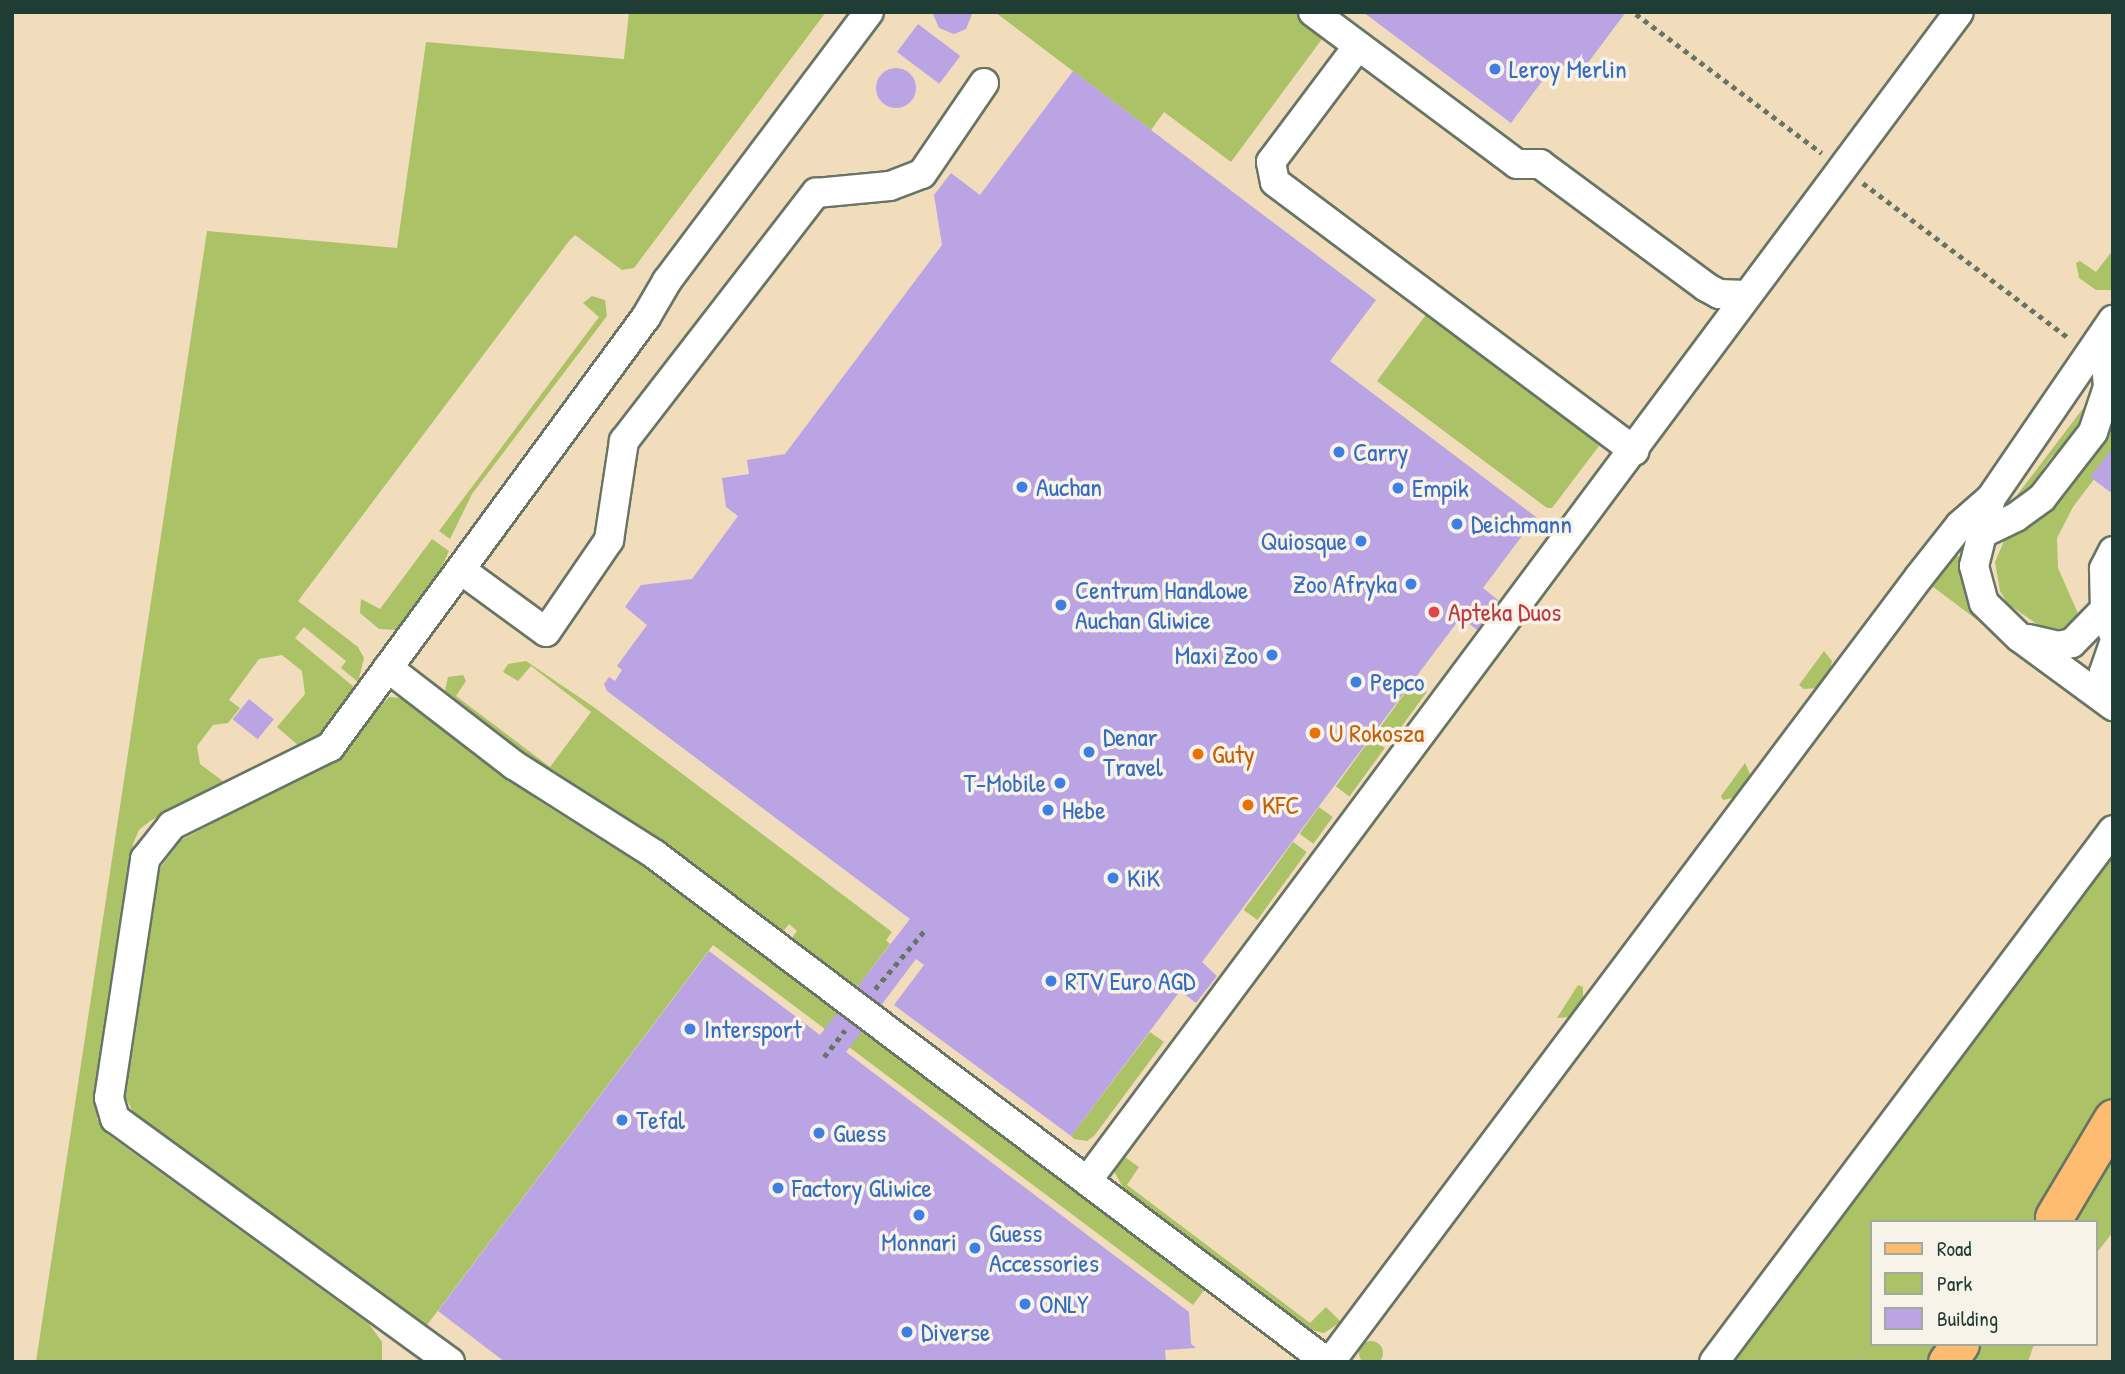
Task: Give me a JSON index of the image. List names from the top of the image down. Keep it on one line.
{"places":["Leroy Merlin","Carry","Auchan","Empik","Deichmann","Quiosque","Zoo Afryka","Centrum Handlowe Auchan Gliwice","Apteka Duos","Maxi Zoo","Pepco","U Rokosza","Denar Travel","Guty","T-Mobile","KFC","Hebe","KiK","RTV Euro AGD","Intersport","Tefal","Guess","Factory Gliwice","Monnari","Guess Accessories","ONLY","Diverse"],"legend":["Road","Park","Building"]}
